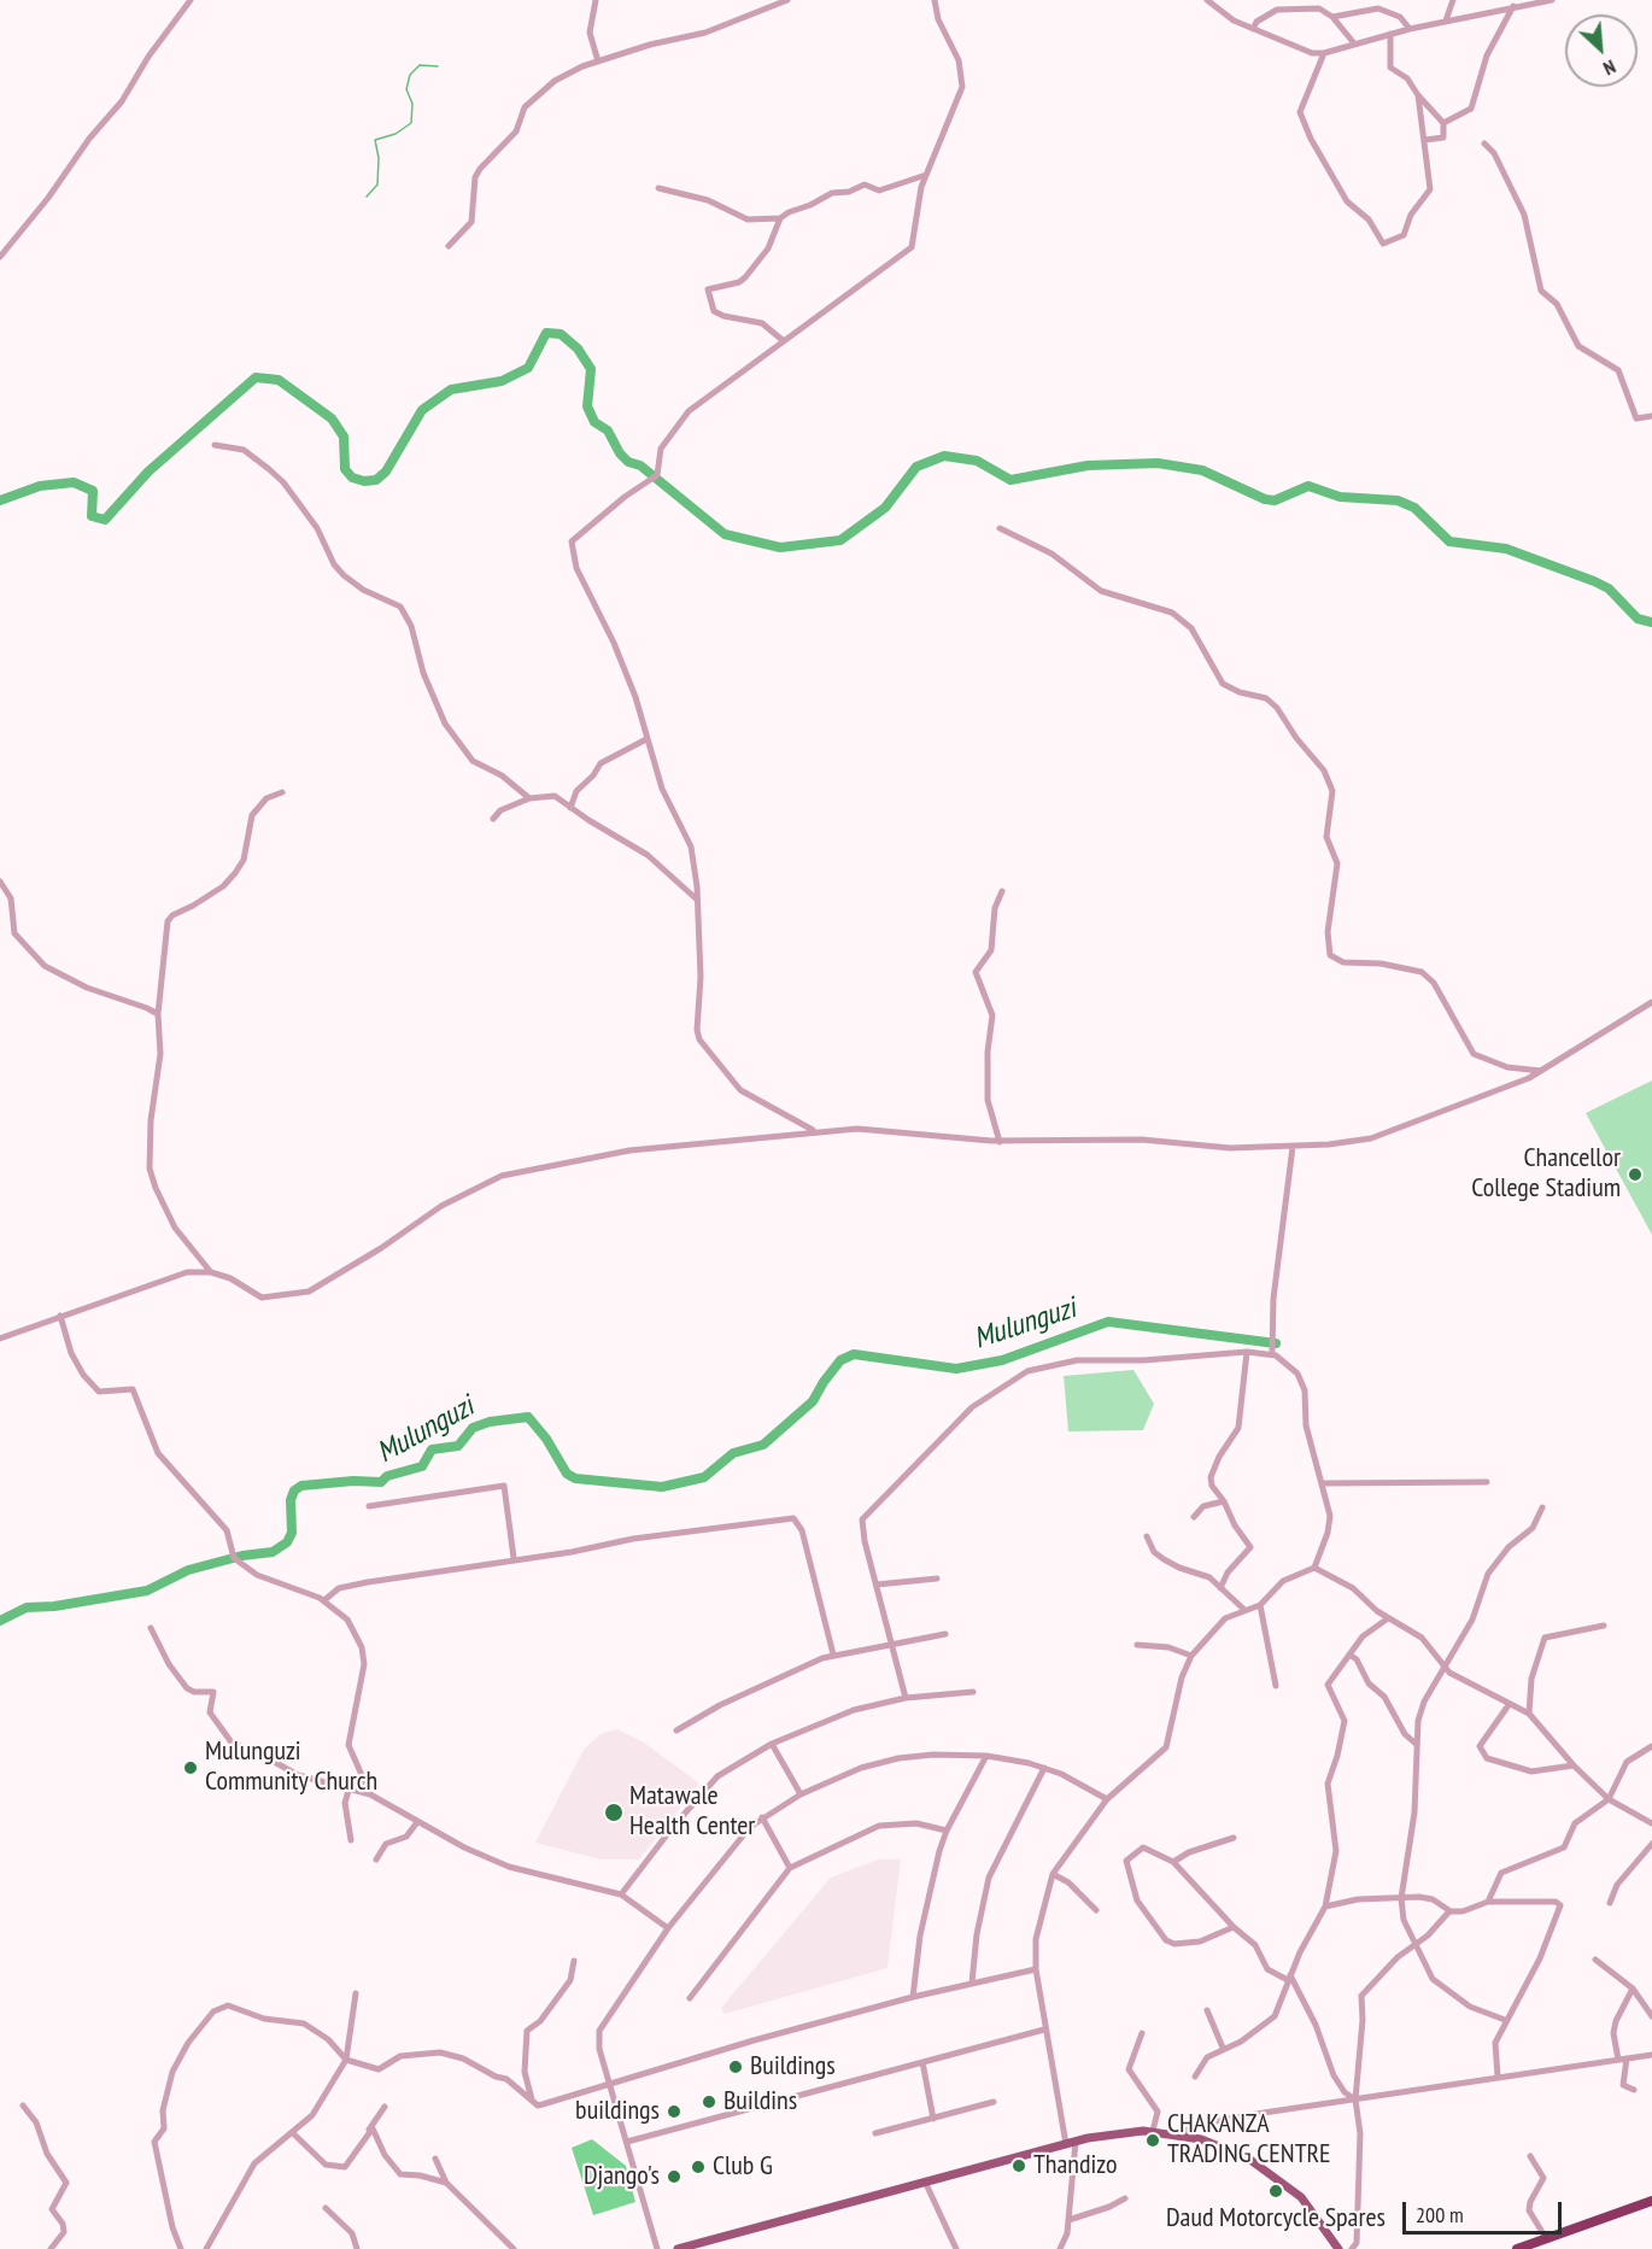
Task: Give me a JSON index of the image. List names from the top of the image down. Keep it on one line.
{"water":["Mulunguzi"],"places":["Chancellor College Stadium","Mulunguzi Community Church","Matawale Health Center","Buildings","Buildins","buildings","CHAKANZA TRADING CENTRE","Thandizo","Club G","Django's","Daud Motorcycle Spares"],"scale_bar":"200 m","north":"bottom right"}
